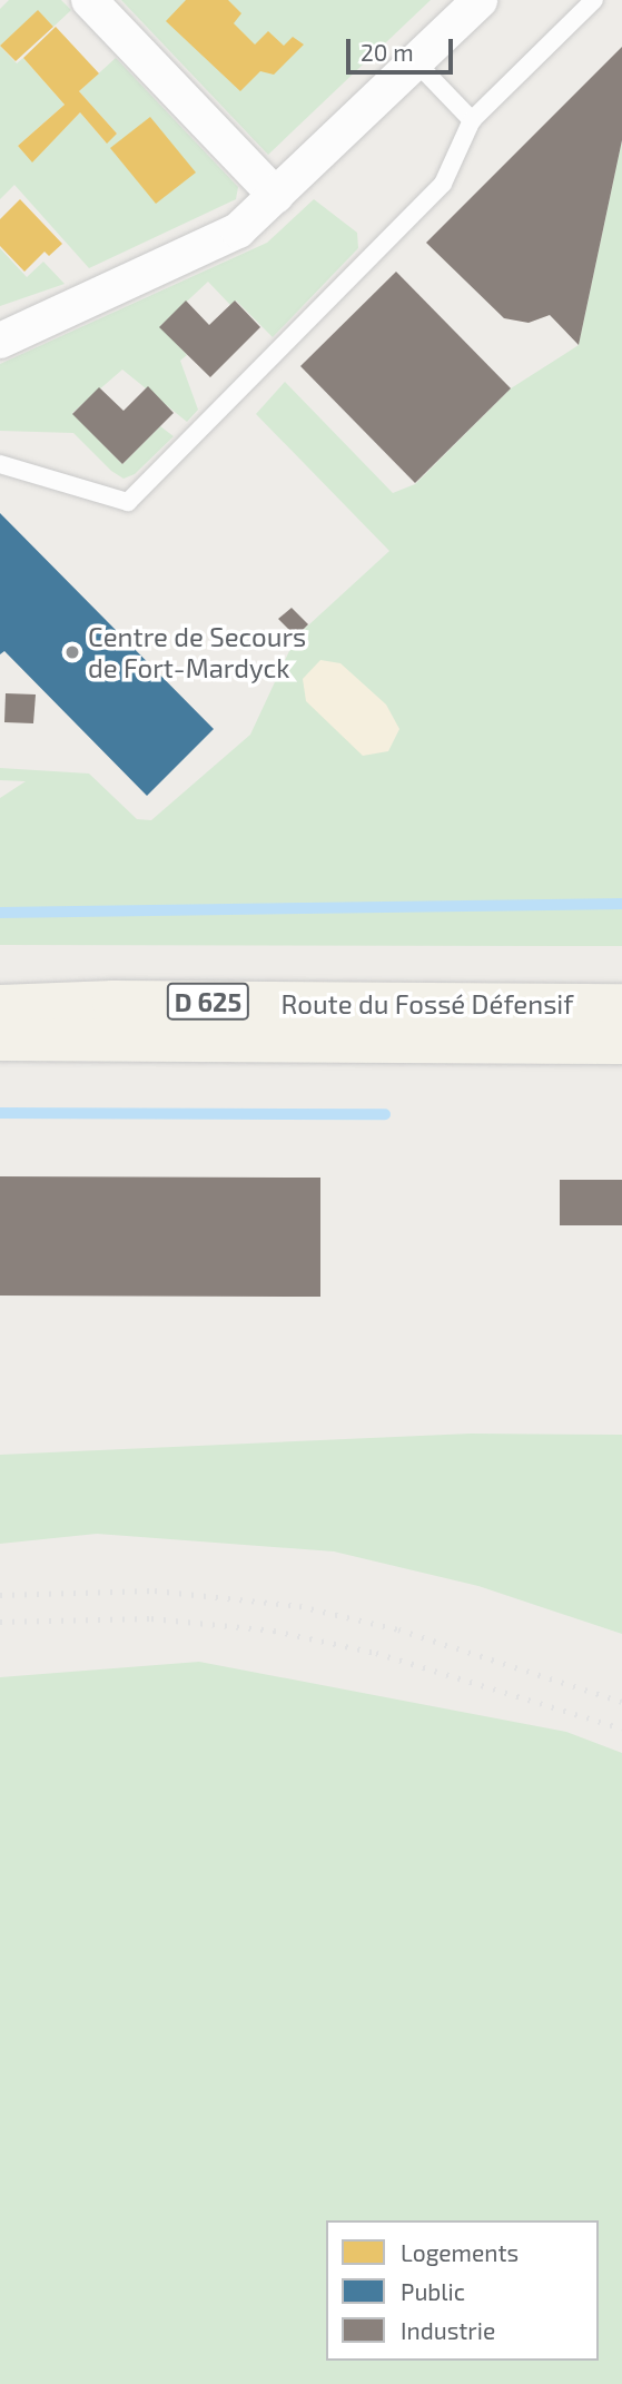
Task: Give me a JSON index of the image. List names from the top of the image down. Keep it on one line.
{"streets":{"main road":["D 625","Route du Fossé Défensif"]},"places":["Centre de Secours de Fort-Mardyck"],"legend":["Logements","Public","Industrie"],"scale_bar":"20 m"}
